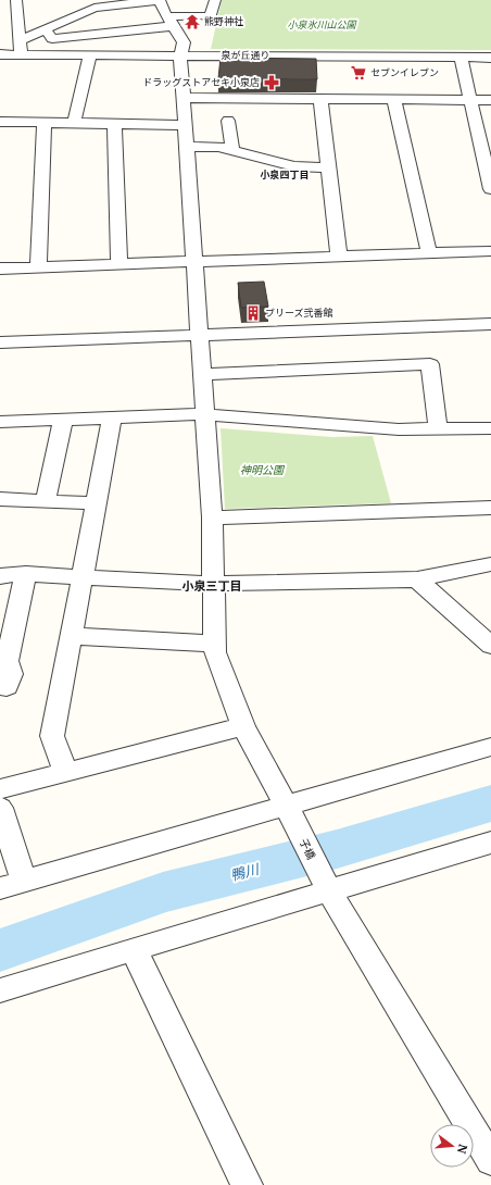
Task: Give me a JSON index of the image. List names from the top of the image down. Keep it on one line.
{"streets":{"street":["泉が丘通り","子橋"]},"crossings":[["泉が丘通り","子橋"]],"districts":["小泉四丁目","小泉三丁目"],"water":["鴨川"],"parks":["小泉氷川山公園","神明公園"],"places":{"temple":["熊野神社"],"supermarket":["セブンイレブン"],"pharmacy":["ドラッグストアセキ小泉店"],"building":["ブリーズ弐番館"]},"north":"right"}
